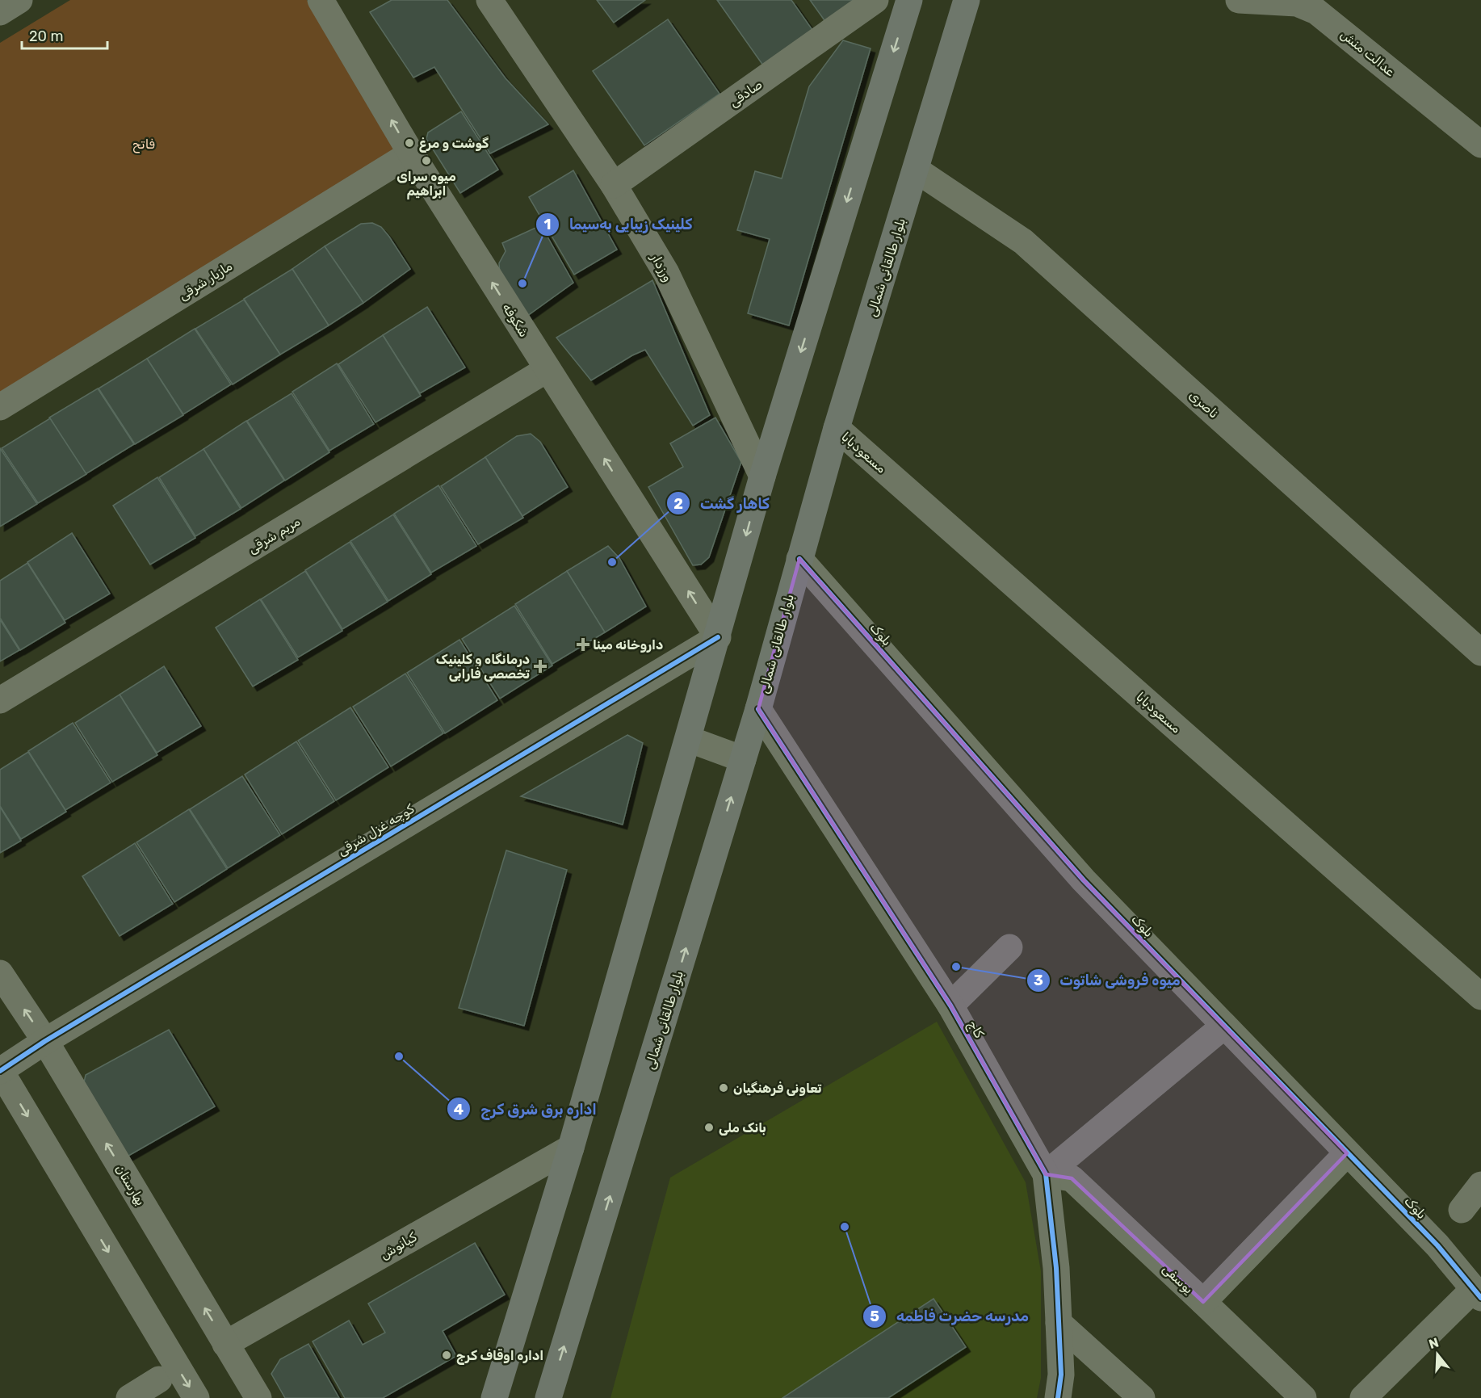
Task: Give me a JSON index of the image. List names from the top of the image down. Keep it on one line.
{"streets":{"main road":["بلوار طالقانی شمالی"],"street":["عدالت منش","صادقی","ورزدار","مازیار شرقی","شکوفه","ناصری","مسعودبابا","مریم شرقی","بلوک","کوچه غزل شرقی","کاج","بهارستان","کیانوش","یوسفی"]},"crossings":[["صادقی","ورزدار"],["بلوار طالقانی شمالی","ناصری"],["بلوار طالقانی شمالی","مسعودبابا"],["بلوار طالقانی شمالی","بلوک"],["بلوار طالقانی شمالی","کاج"],["مازیار شرقی","شکوفه"],["شکوفه","مریم شرقی"],["شکوفه","کوچه غزل شرقی"],["کوچه غزل شرقی","بهارستان"],["کاج","یوسفی"],["بهارستان","کیانوش"]],"one_way":["شکوفه"],"parks":["فاتح"],"places":{"other":["گوشت و مرغ","میوه سرای ابراهیم","کلینیک زیبایی به‌سیما","کاهار گشت","میوه فروشی شاتوت","اداره برق شرق کرج","تعاونی فرهنگیان","بانک ملی","مدرسه حضرت فاطمه","اداره اوقاف کرج"],"health":["داروخانه مینا","درمانگاه و کلینیک تخصصی فارابی"]},"scale_bar":"20 m","north":"top"}
